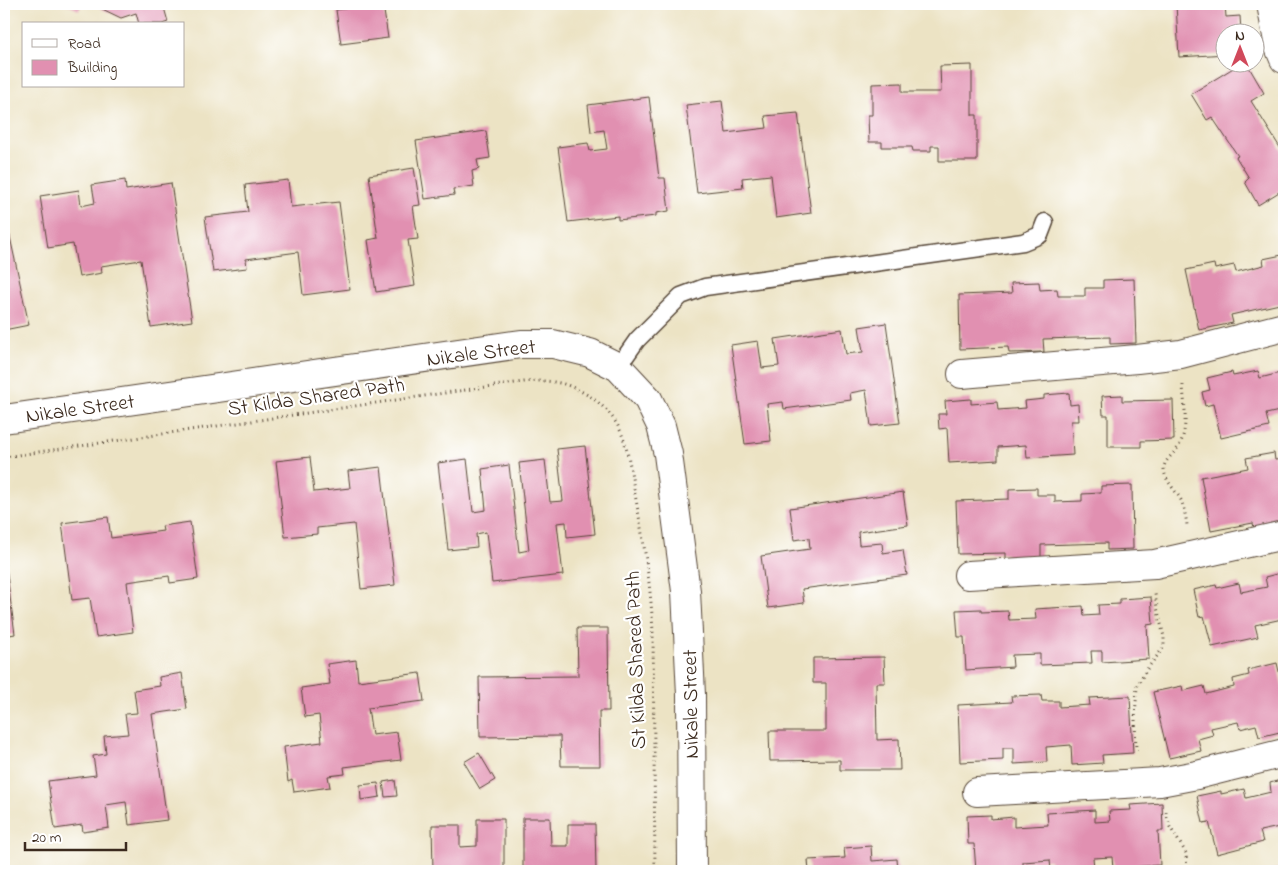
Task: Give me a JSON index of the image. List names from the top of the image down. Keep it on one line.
{"streets":{"street":["Nikale Street"],"path":["St Kilda Shared Path"]},"legend":["Road","Building"],"scale_bar":"20 m","north":"top"}
